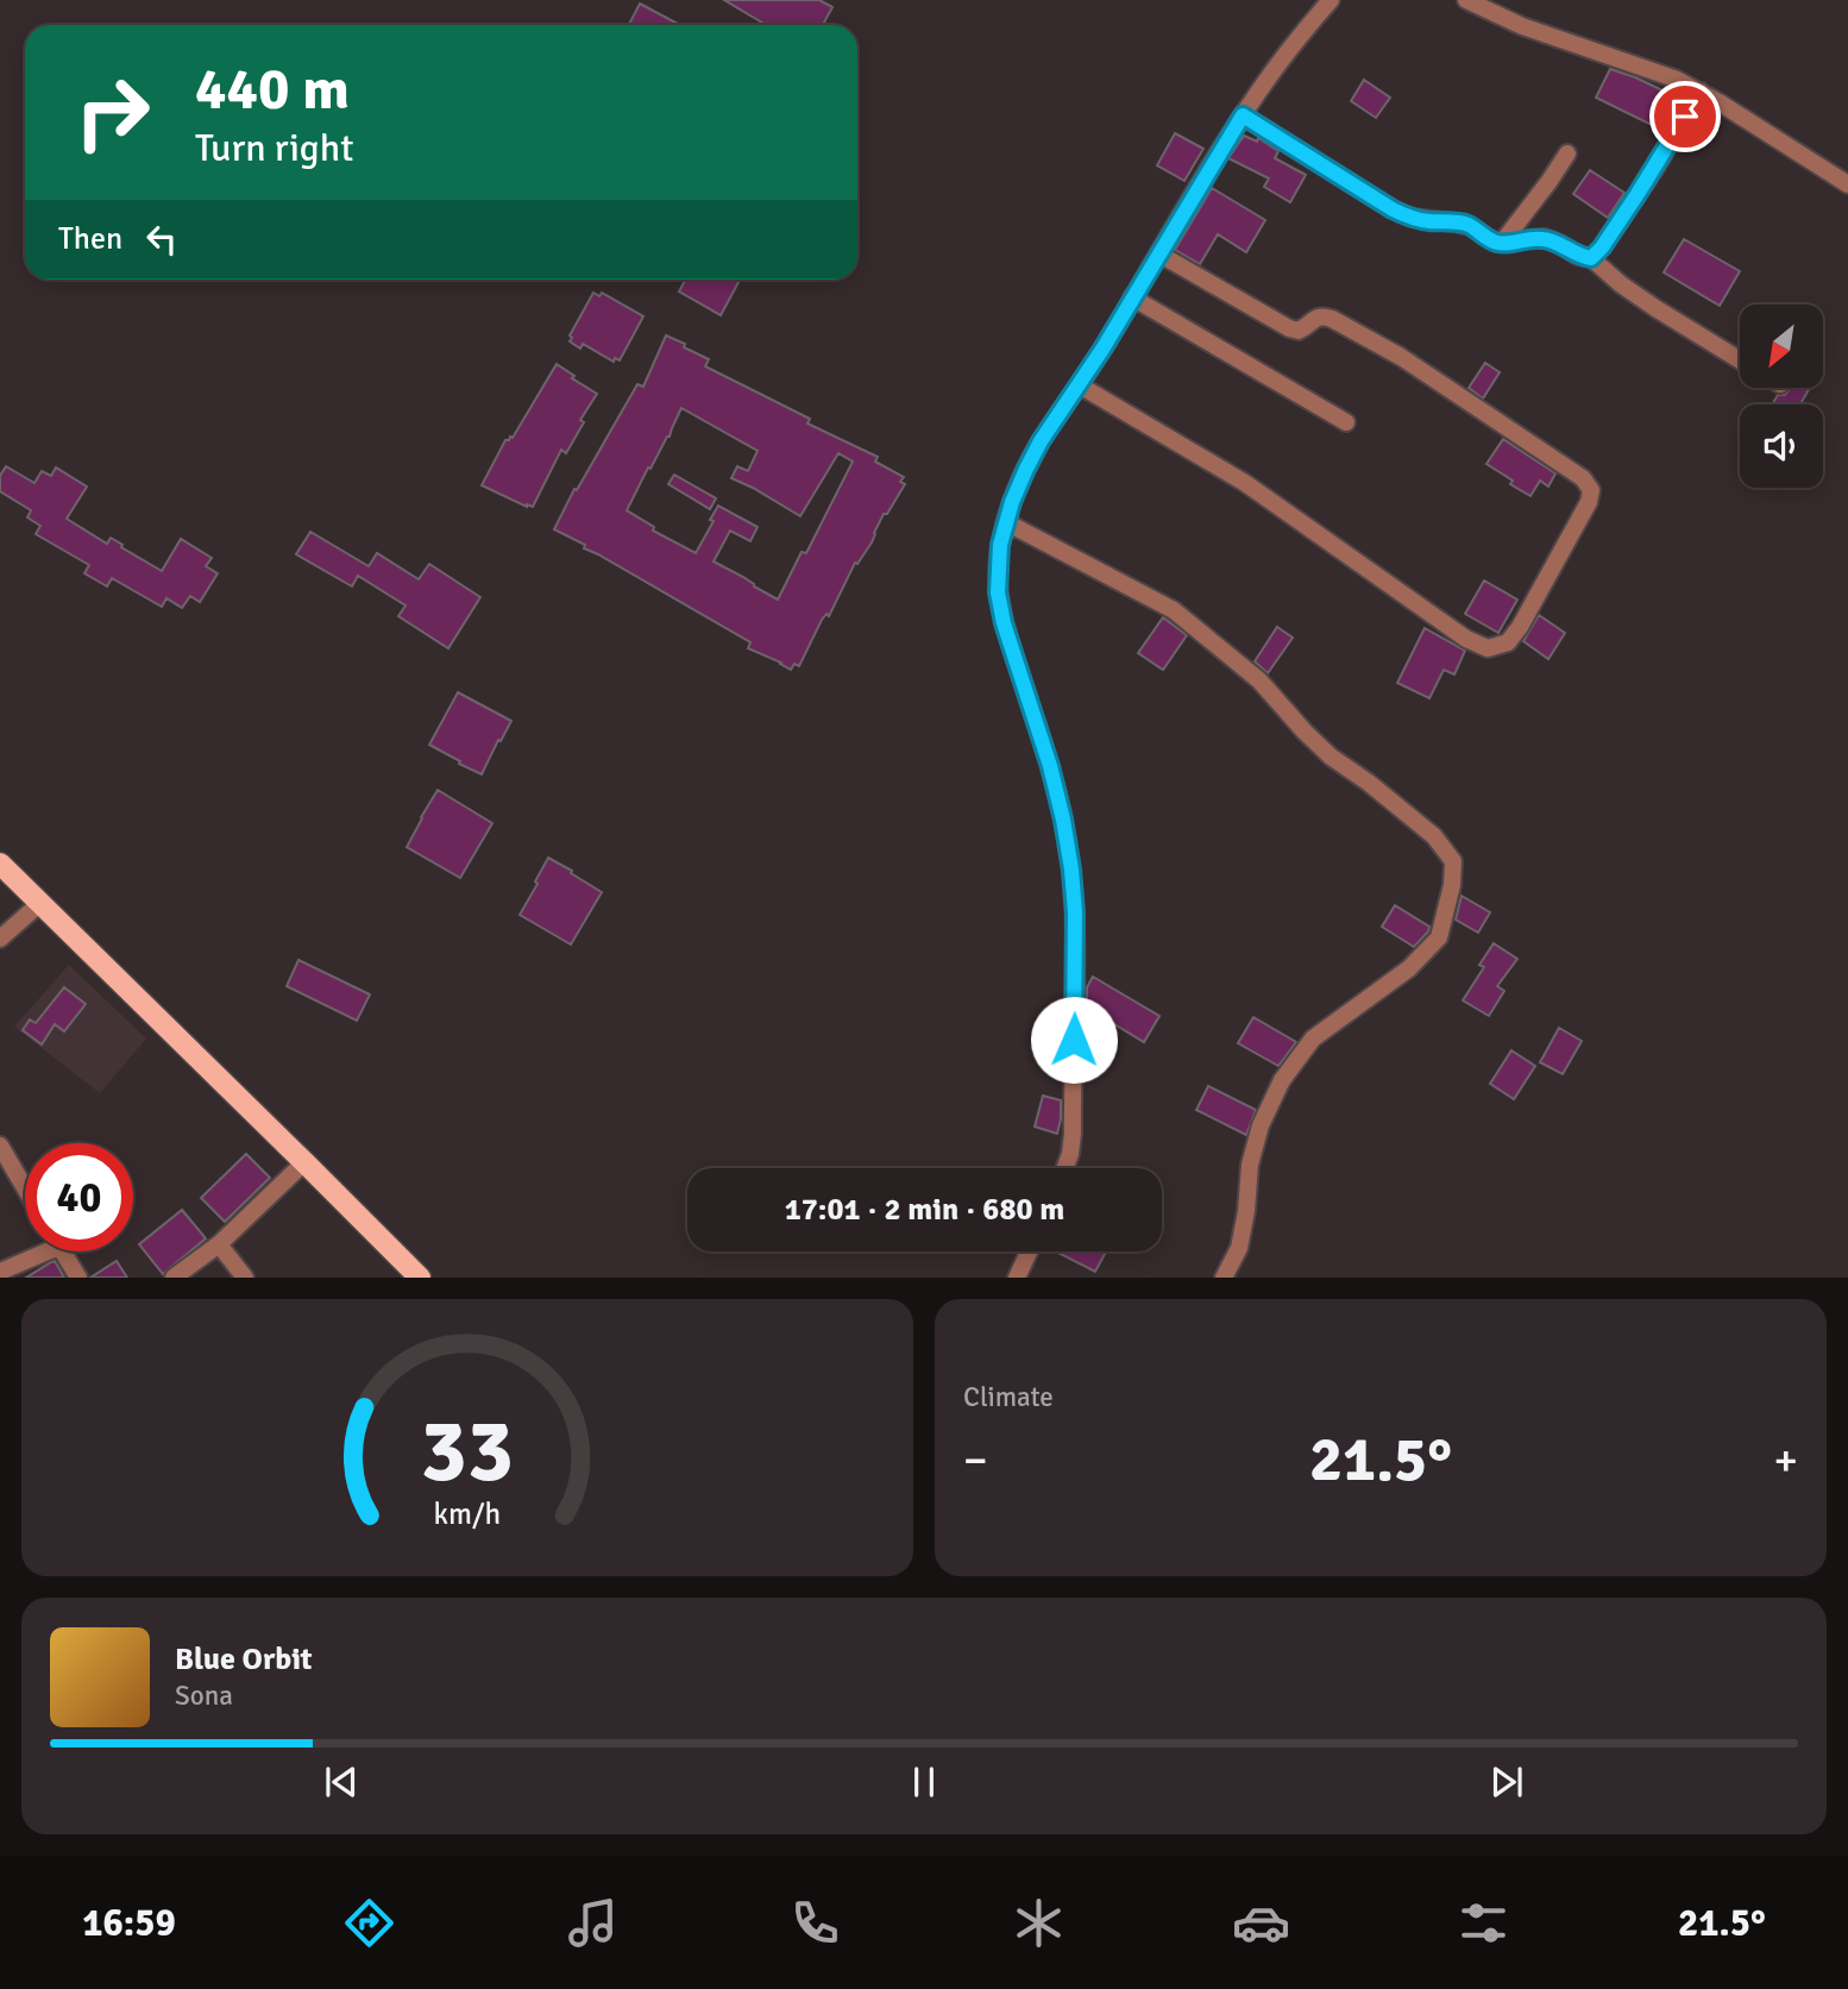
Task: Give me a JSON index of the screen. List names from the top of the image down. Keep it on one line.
{"north":"bottom left","page":{"turn":["440 m","Turn right"],"then":"Then","limit":"40","trip":"17:01 · 2 min · 680 m","tile":"Climate","heat":["−","21.5°","+"],"song":["Blue Orbit","Sona"],"tabs":["16:59","21.5°"],"gauge":["33","km/h"]}}
